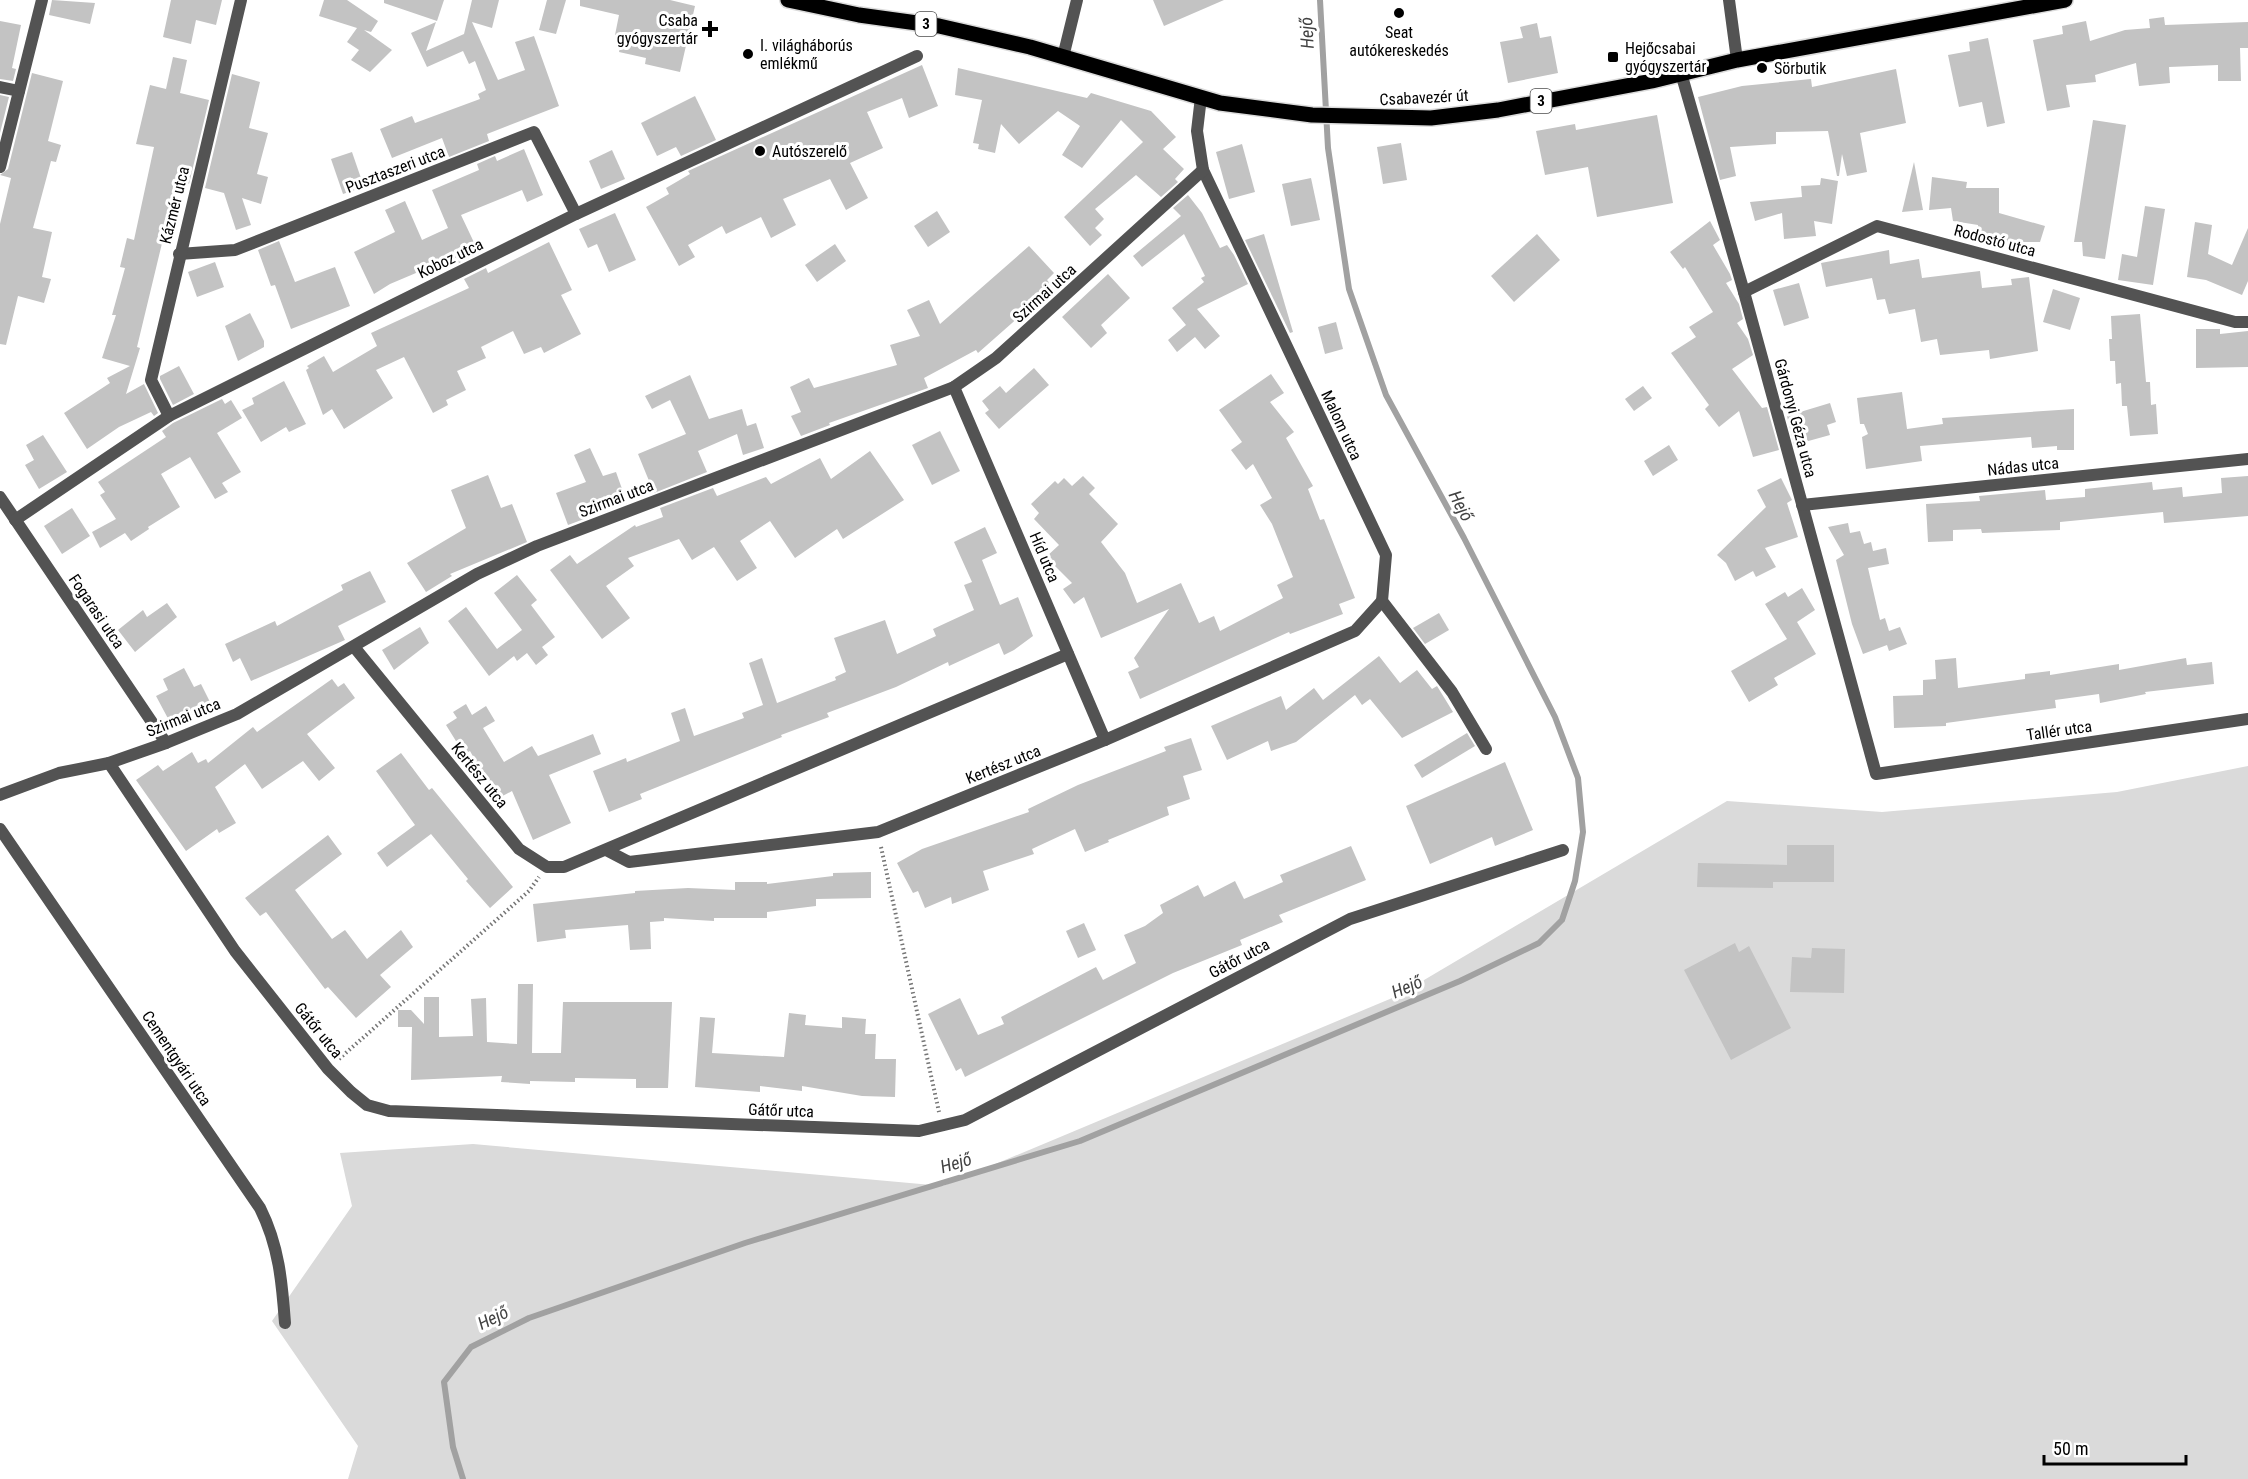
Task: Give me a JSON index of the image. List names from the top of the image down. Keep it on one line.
{"streets":{"main road":["3","Csabavezér út"],"street":["Pusztaszeri utca","Kázmér utca","Rodostó utca","Koboz utca","Szirmai utca","Gárdonyi Géza utca","Malom utca","Nádas utca","Híd utca","Fogarasi utca","Tallér utca","Kertész utca","Gátőr utca","Cementgyári utca"]},"crossings":[["Csabavezér út","Gárdonyi Géza utca"],["Csabavezér út","Malom utca"],["Pusztaszeri utca","Kázmér utca"],["Pusztaszeri utca","Koboz utca"],["Kázmér utca","Koboz utca"],["Rodostó utca","Gárdonyi Géza utca"],["Koboz utca","Fogarasi utca"],["Szirmai utca","Malom utca"],["Szirmai utca","Híd utca"],["Szirmai utca","Fogarasi utca"],["Szirmai utca","Kertész utca"],["Szirmai utca","Gátőr utca"],["Gárdonyi Géza utca","Nádas utca"],["Gárdonyi Géza utca","Tallér utca"],["Malom utca","Kertész utca"],["Híd utca","Kertész utca"]],"water":["Hejő"],"places":{"other":["Seat autókereskedés","I. világháborús emlékmű","Sörbutik","Autószerelő"],"health":["Csaba gyógyszertár"],"transit":["Hejőcsabai gyógyszertár"]},"scale_bar":"50 m"}
